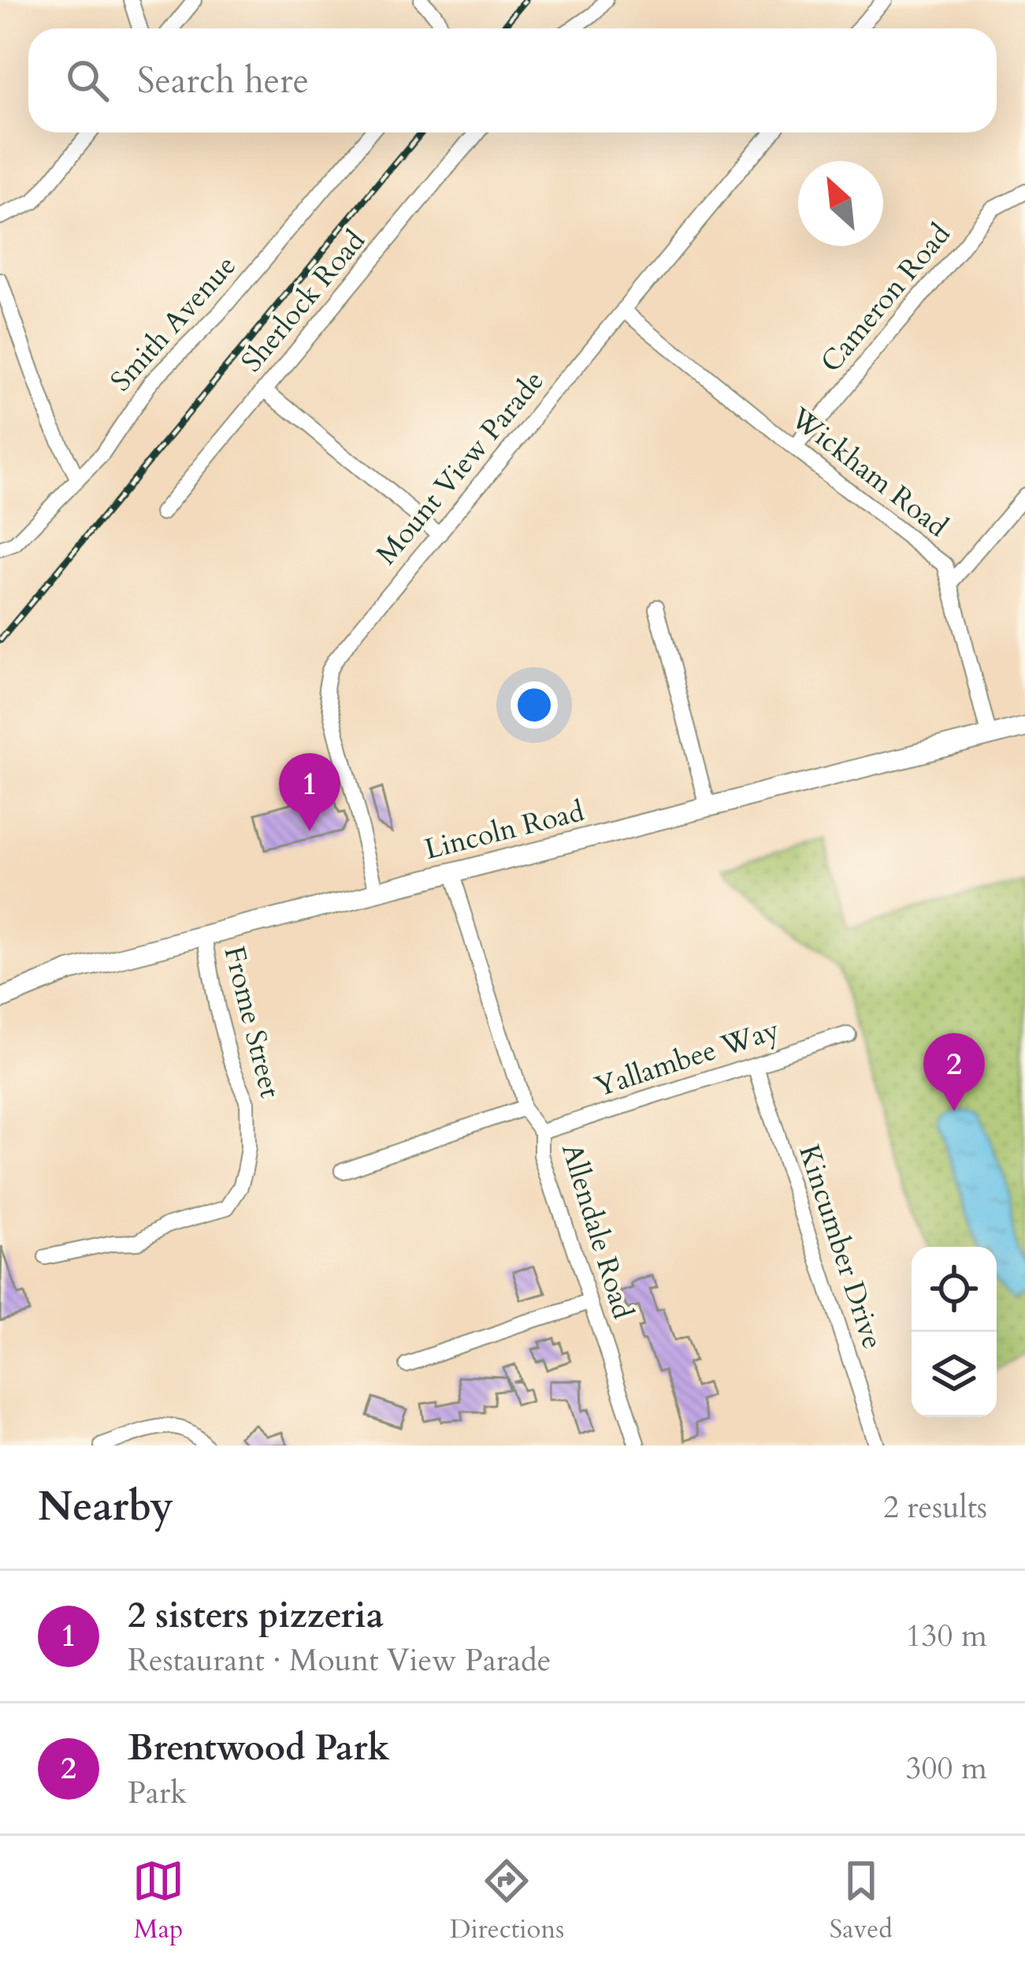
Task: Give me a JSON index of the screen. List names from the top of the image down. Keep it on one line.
{"streets":{"main road":["Lincoln Road"],"street":["Cameron Road","Sherlock Road","Smith Avenue","Mount View Parade","Wickham Road","Frome Street","Yallambee Way","Allendale Road","Kincumber Drive"]},"crossings":[["Cameron Road","Wickham Road"],["Mount View Parade","Wickham Road"],["Mount View Parade","Lincoln Road"],["Wickham Road","Lincoln Road"],["Lincoln Road","Frome Street"],["Lincoln Road","Allendale Road"],["Yallambee Way","Allendale Road"],["Yallambee Way","Kincumber Drive"]],"north":"top left","page":{"search":"Search here","pins":["1","2"],"heading":["Nearby","2 results"],"list":[{"mark":"1","name":"2 sisters pizzeria","note":"Restaurant · Mount View Parade","value":"130 m"},{"mark":"2","name":"Brentwood Park","note":"Park","value":"300 m"}],"nav":["Map","Directions","Saved"]}}
